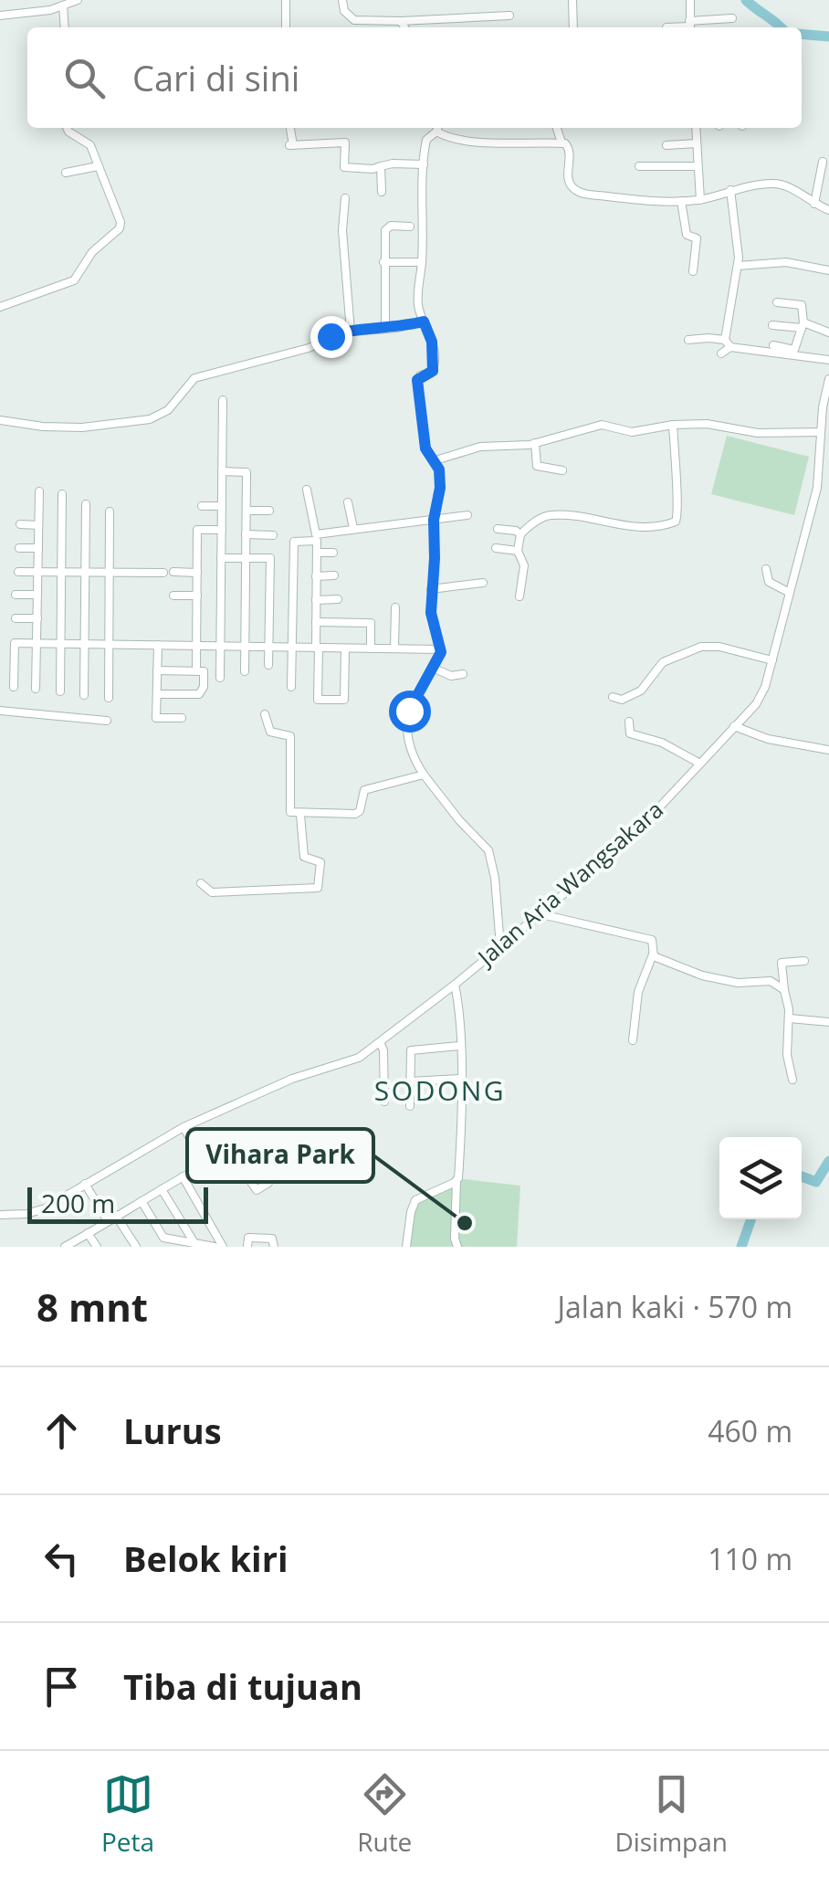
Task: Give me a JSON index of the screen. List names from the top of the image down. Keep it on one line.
{"streets":{"street":["Jalan Aria Wangsakara"]},"districts":["SODONG"],"places":["Vihara Park"],"scale_bar":"200 m","page":{"search":"Cari di sini","scale":"200 m","heading":["8 mnt","Jalan kaki · 570 m"],"list":[["Lurus","460 m"],["Belok kiri","110 m"],"Tiba di tujuan"],"nav":["Peta","Rute","Disimpan"]}}
